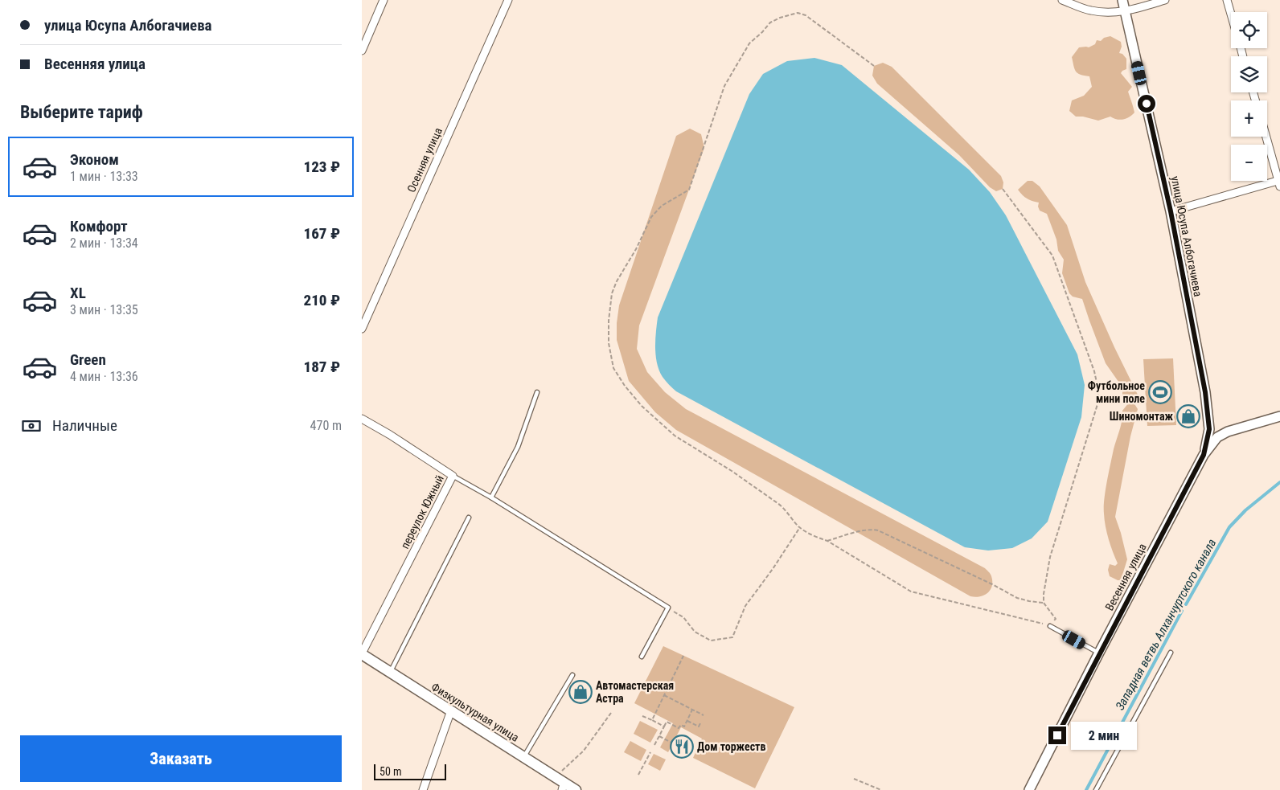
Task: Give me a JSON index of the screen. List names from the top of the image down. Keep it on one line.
{"streets":{"main road":["Физкультурная улица"],"street":["Осенняя улица","улица Юсупа Албогачиева","переулок Южный","Весенняя улица"]},"crossings":[["улица Юсупа Албогачиева","Весенняя улица"],["переулок Южный","Физкультурная улица"]],"water":["Западная ветвь Алханчуртского канала"],"places":{"sports":["Футбольное мини поле"],"shop":["Шиномонтаж","Автомастерская Астра"],"restaurant":["Дом торжеств"]},"scale_bar":"50 m","page":{"banner":["улица Юсупа Албогачиева","Весенняя улица"],"map_buttons":["+","−"],"heading":"Выберите тариф","list":[{"name":"Эконом","note":"1 мин · 13:33","value":"123 ₽"},{"name":"Комфорт","note":"2 мин · 13:34","value":"167 ₽"},{"name":"XL","note":"3 мин · 13:35","value":"210 ₽"},{"name":"Green","note":"4 мин · 13:36","value":"187 ₽"}],"pay":["Наличные","470 m"],"bubble":"2 мин","buttons":"Заказать","scale":"50 m"}}
